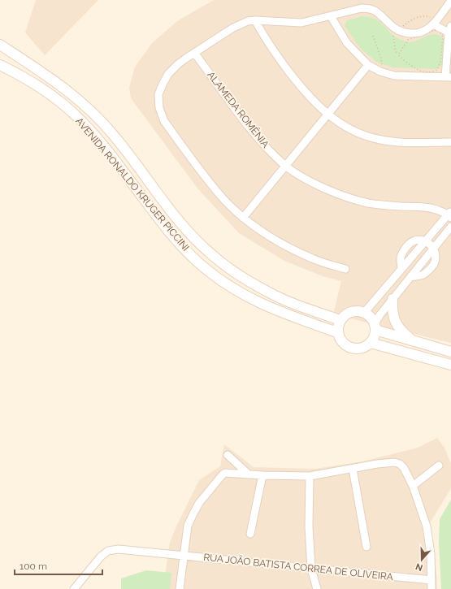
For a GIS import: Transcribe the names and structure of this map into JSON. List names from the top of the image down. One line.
{"streets":{"main road":["AVENIDA RONALDO KRUGER PICCINI"],"street":["ALAMEDA ROMÊNIA","RUA JOÃO BATISTA CORREA DE OLIVEIRA"]},"scale_bar":"100 m","north":"bottom"}
